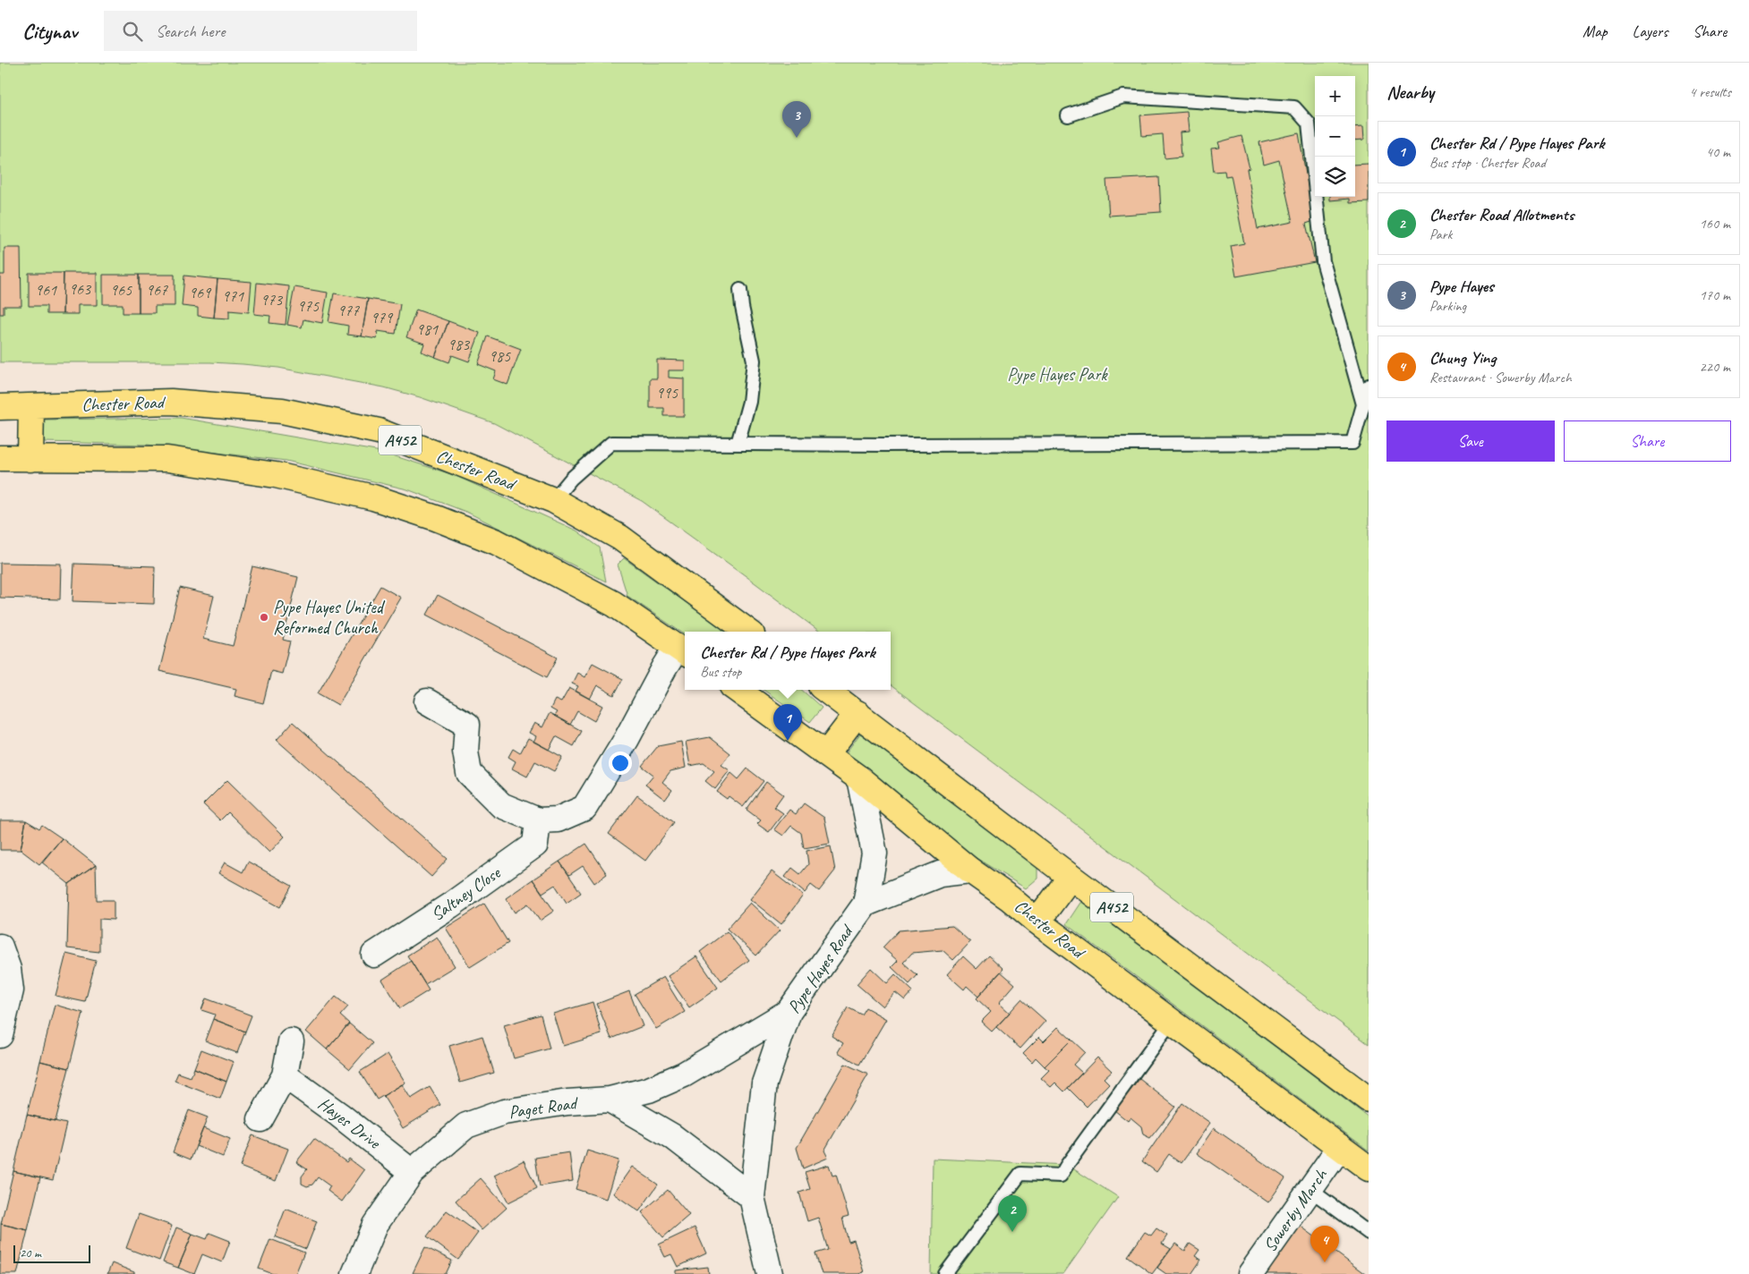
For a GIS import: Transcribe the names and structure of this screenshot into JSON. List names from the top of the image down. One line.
{"streets":{"highway":["Chester Road","A452"],"street":["Saltney Close","Pype Hayes Road","Paget Road","Hayes Drive","Sowerby March"]},"crossings":[["Chester Road","Pype Hayes Road"],["Chester Road","Sowerby March"],["Pype Hayes Road","Paget Road"],["Paget Road","Hayes Drive"]],"parks":["Pype Hayes Park"],"places":["Pype Hayes United Reformed Church"],"house_numbers":["963","961","965","967","969","971","973","975","977","979","981","983","985","995"],"scale_bar":"20 m","page":{"header":"Citynav","search":"Search here","nav":["Map","Layers","Share"],"heading":["Nearby","4 results"],"map_buttons":["+","−"],"pins":["3","1","2","4"],"list":[{"mark":"1","name":"Chester Rd / Pype Hayes Park","note":"Bus stop · Chester Road","value":"40 m"},{"mark":"2","name":"Chester Road Allotments","note":"Park","value":"160 m"},{"mark":"3","name":"Pype Hayes","note":"Parking","value":"170 m"},{"mark":"4","name":"Chung Ying","note":"Restaurant · Sowerby March","value":"220 m"}],"buttons":["Save","Share"],"popup":["Chester Rd / Pype Hayes Park","Bus stop"],"scale":"20 m"}}
